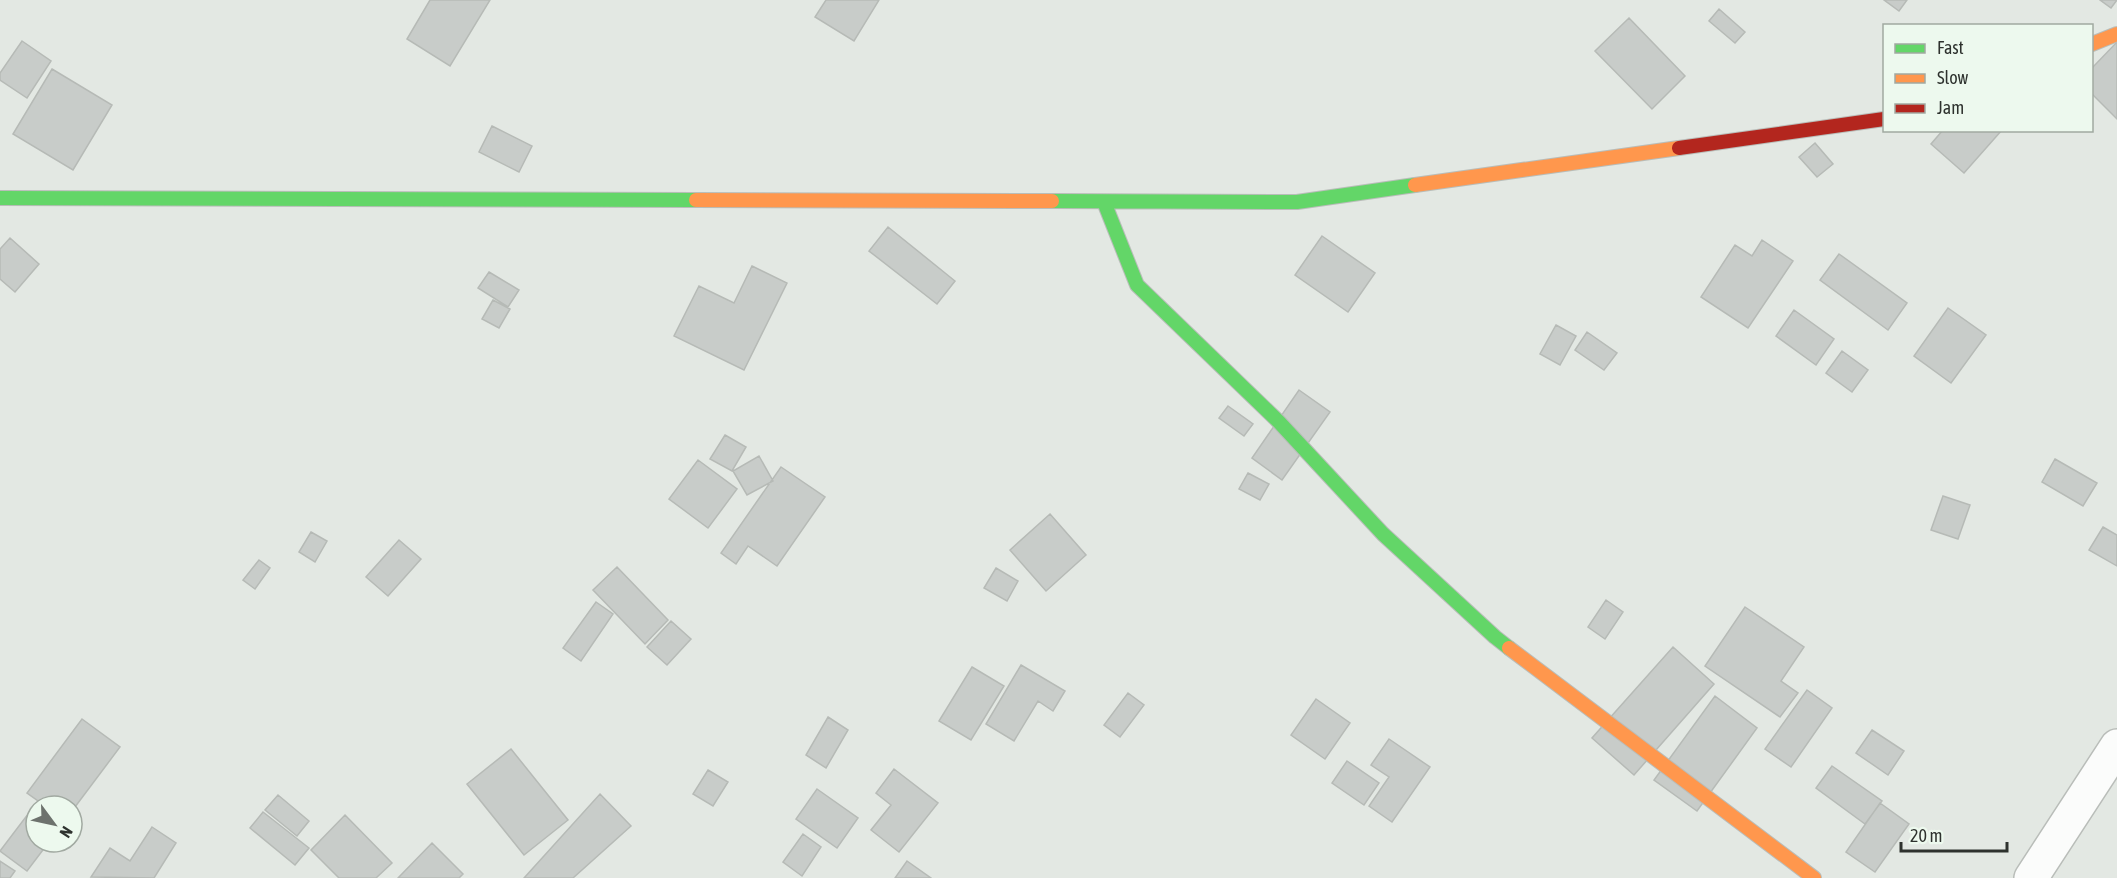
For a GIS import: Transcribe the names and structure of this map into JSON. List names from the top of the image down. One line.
{"legend":["Fast","Slow","Jam"],"scale_bar":"20 m","north":"bottom right"}
